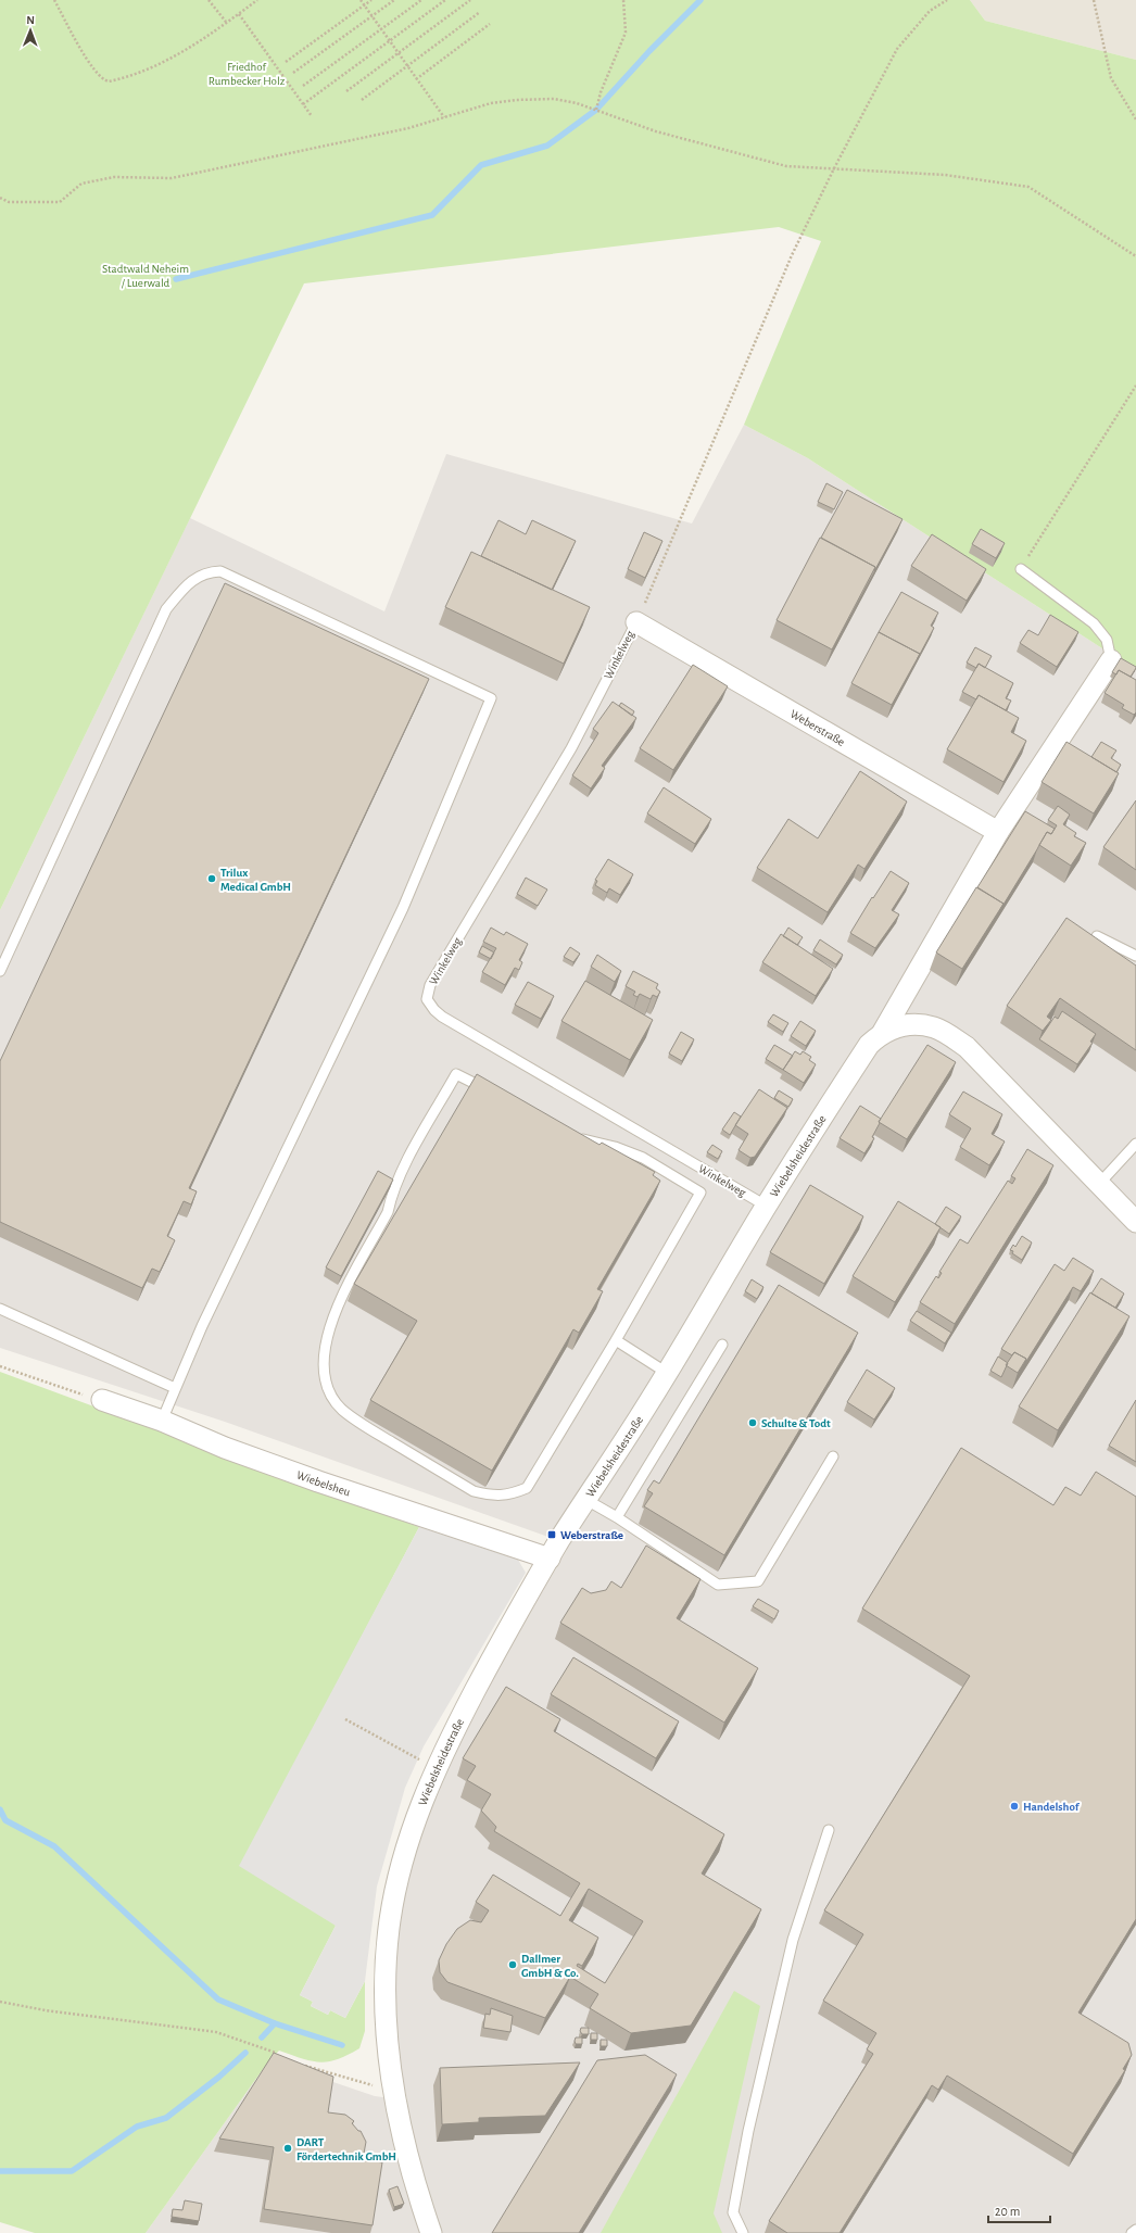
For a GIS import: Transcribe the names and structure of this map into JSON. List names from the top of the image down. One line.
{"streets":{"street":["Weberstraße","Wiebelsheidestraße","Wiebelsheu"],"lane":["Winkelweg"]},"crossings":[["Winkelweg","Weberstraße"],["Winkelweg","Wiebelsheidestraße"],["Wiebelsheidestraße","Wiebelsheu"]],"parks":["Friedhof Rumbecker Holz","Stadtwald Neheim / Luerwald"],"places":{"other":["Trilux Medical GmbH","Schulte & Todt","Handelshof","Dallmer GmbH & Co.","DART Fördertechnik GmbH"],"transit":["Weberstraße"]},"scale_bar":"20 m","north":"top"}
